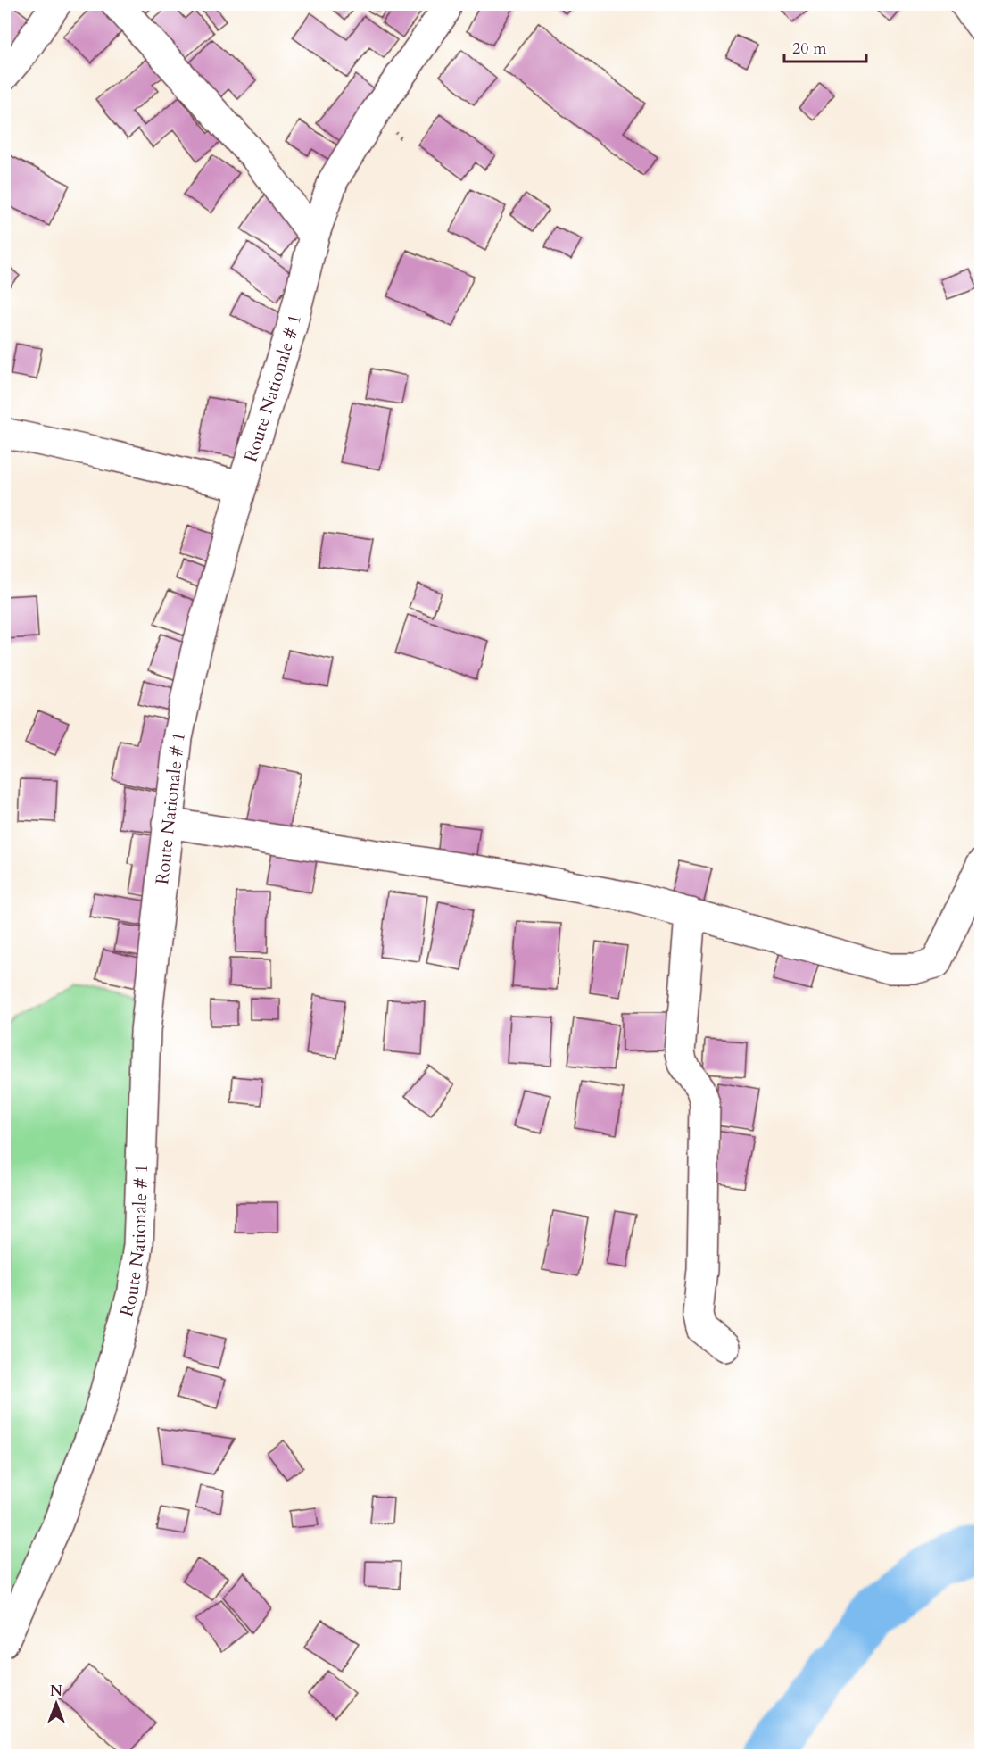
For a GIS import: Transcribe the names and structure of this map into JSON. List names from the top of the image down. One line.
{"streets":{"street":["Route Nationale # 1"]},"scale_bar":"20 m","north":"top"}
